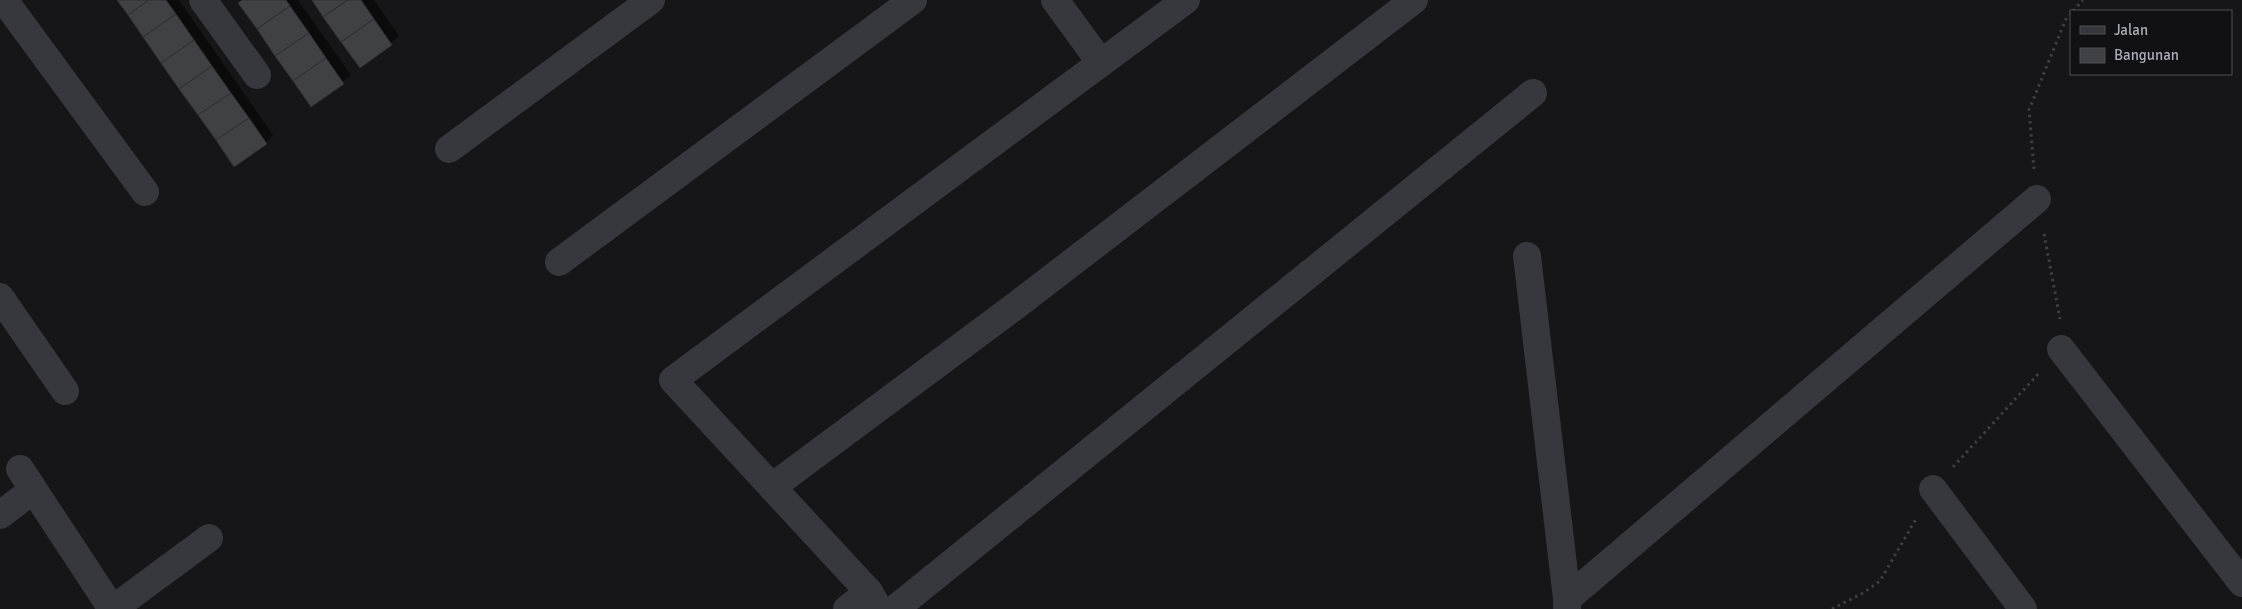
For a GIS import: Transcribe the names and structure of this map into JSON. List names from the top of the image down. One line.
{"legend":["Jalan","Bangunan"]}
